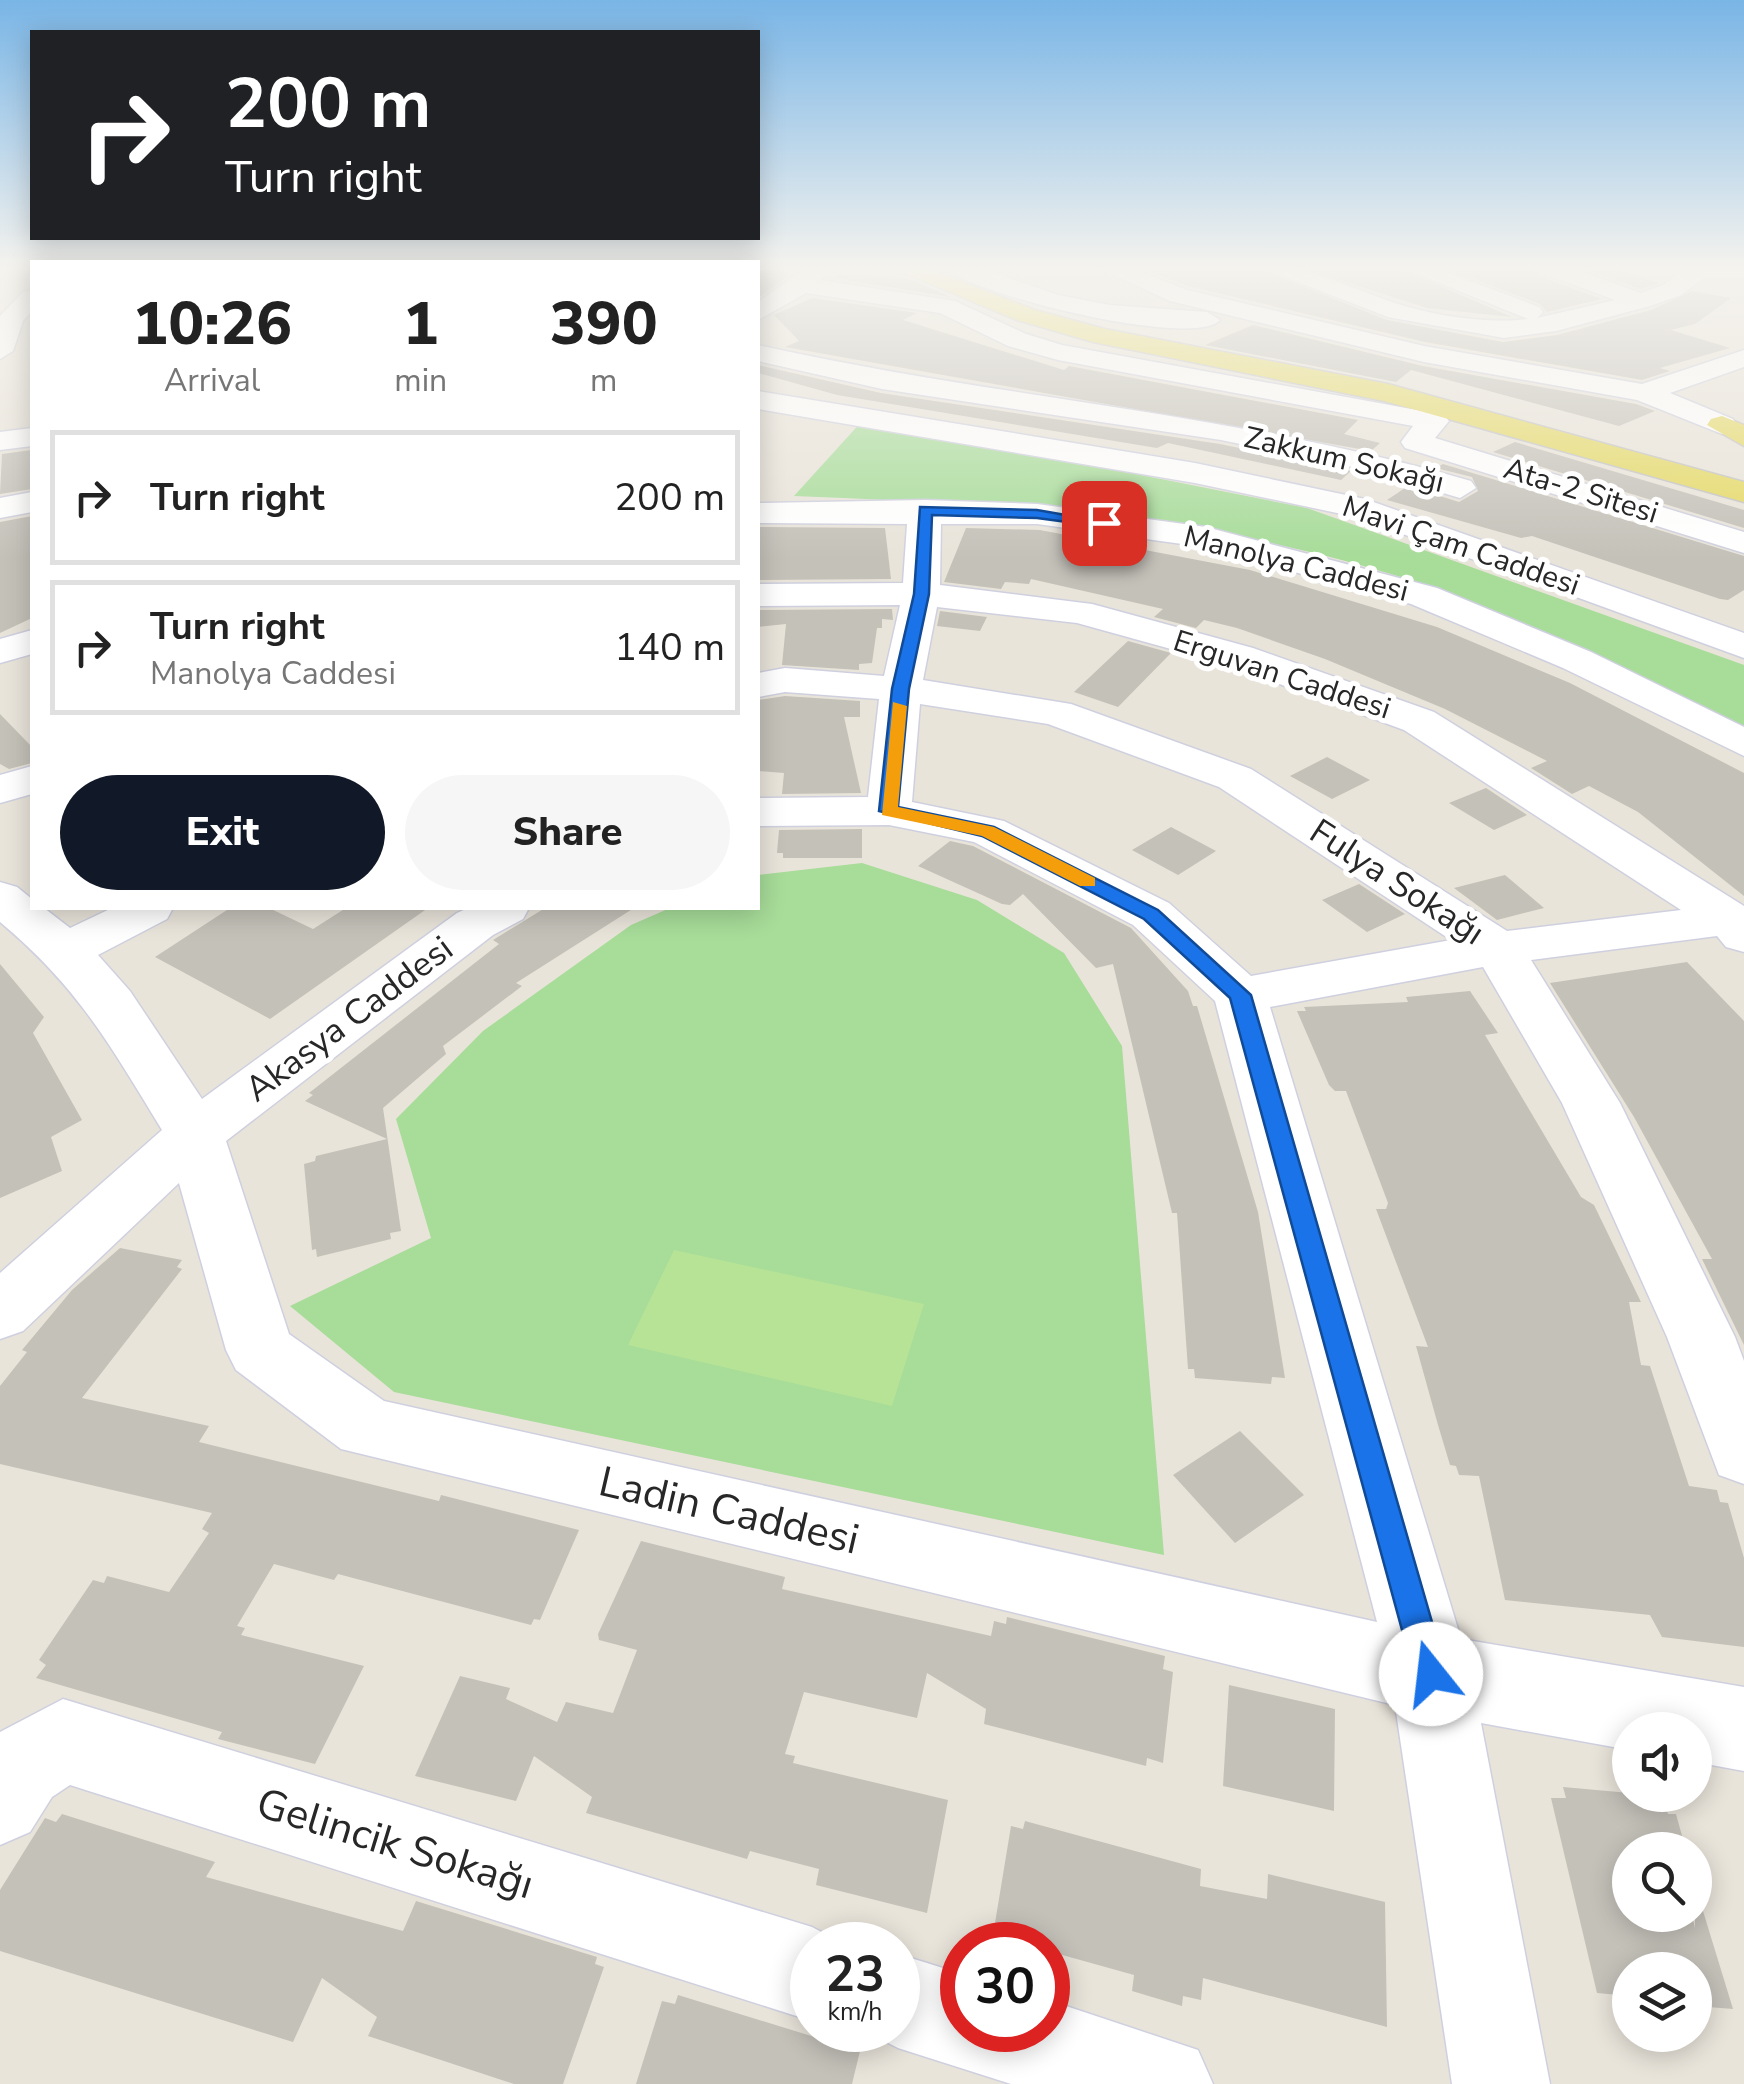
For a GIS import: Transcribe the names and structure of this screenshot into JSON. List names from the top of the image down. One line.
{"streets":{"street":["Zakkum Sokağı","Ata-2 Sitesi","Mavi Çam Caddesi","Manolya Caddesi","Erguvan Caddesi","Fulya Sokağı","Akasya Caddesi","Ladin Caddesi","Gelincik Sokağı"]},"crossings":[["Akasya Caddesi","Ladin Caddesi"]],"page":{"turn":["200 m","Turn right"],"eta":["10:26","Arrival","1","min","390","m"],"list":[{"name":"Turn right","value":"200 m"},{"name":"Turn right","note":"Manolya Caddesi","value":"140 m"}],"buttons":["Exit","Share"],"speed":"23 km/h","limit":"30"}}
